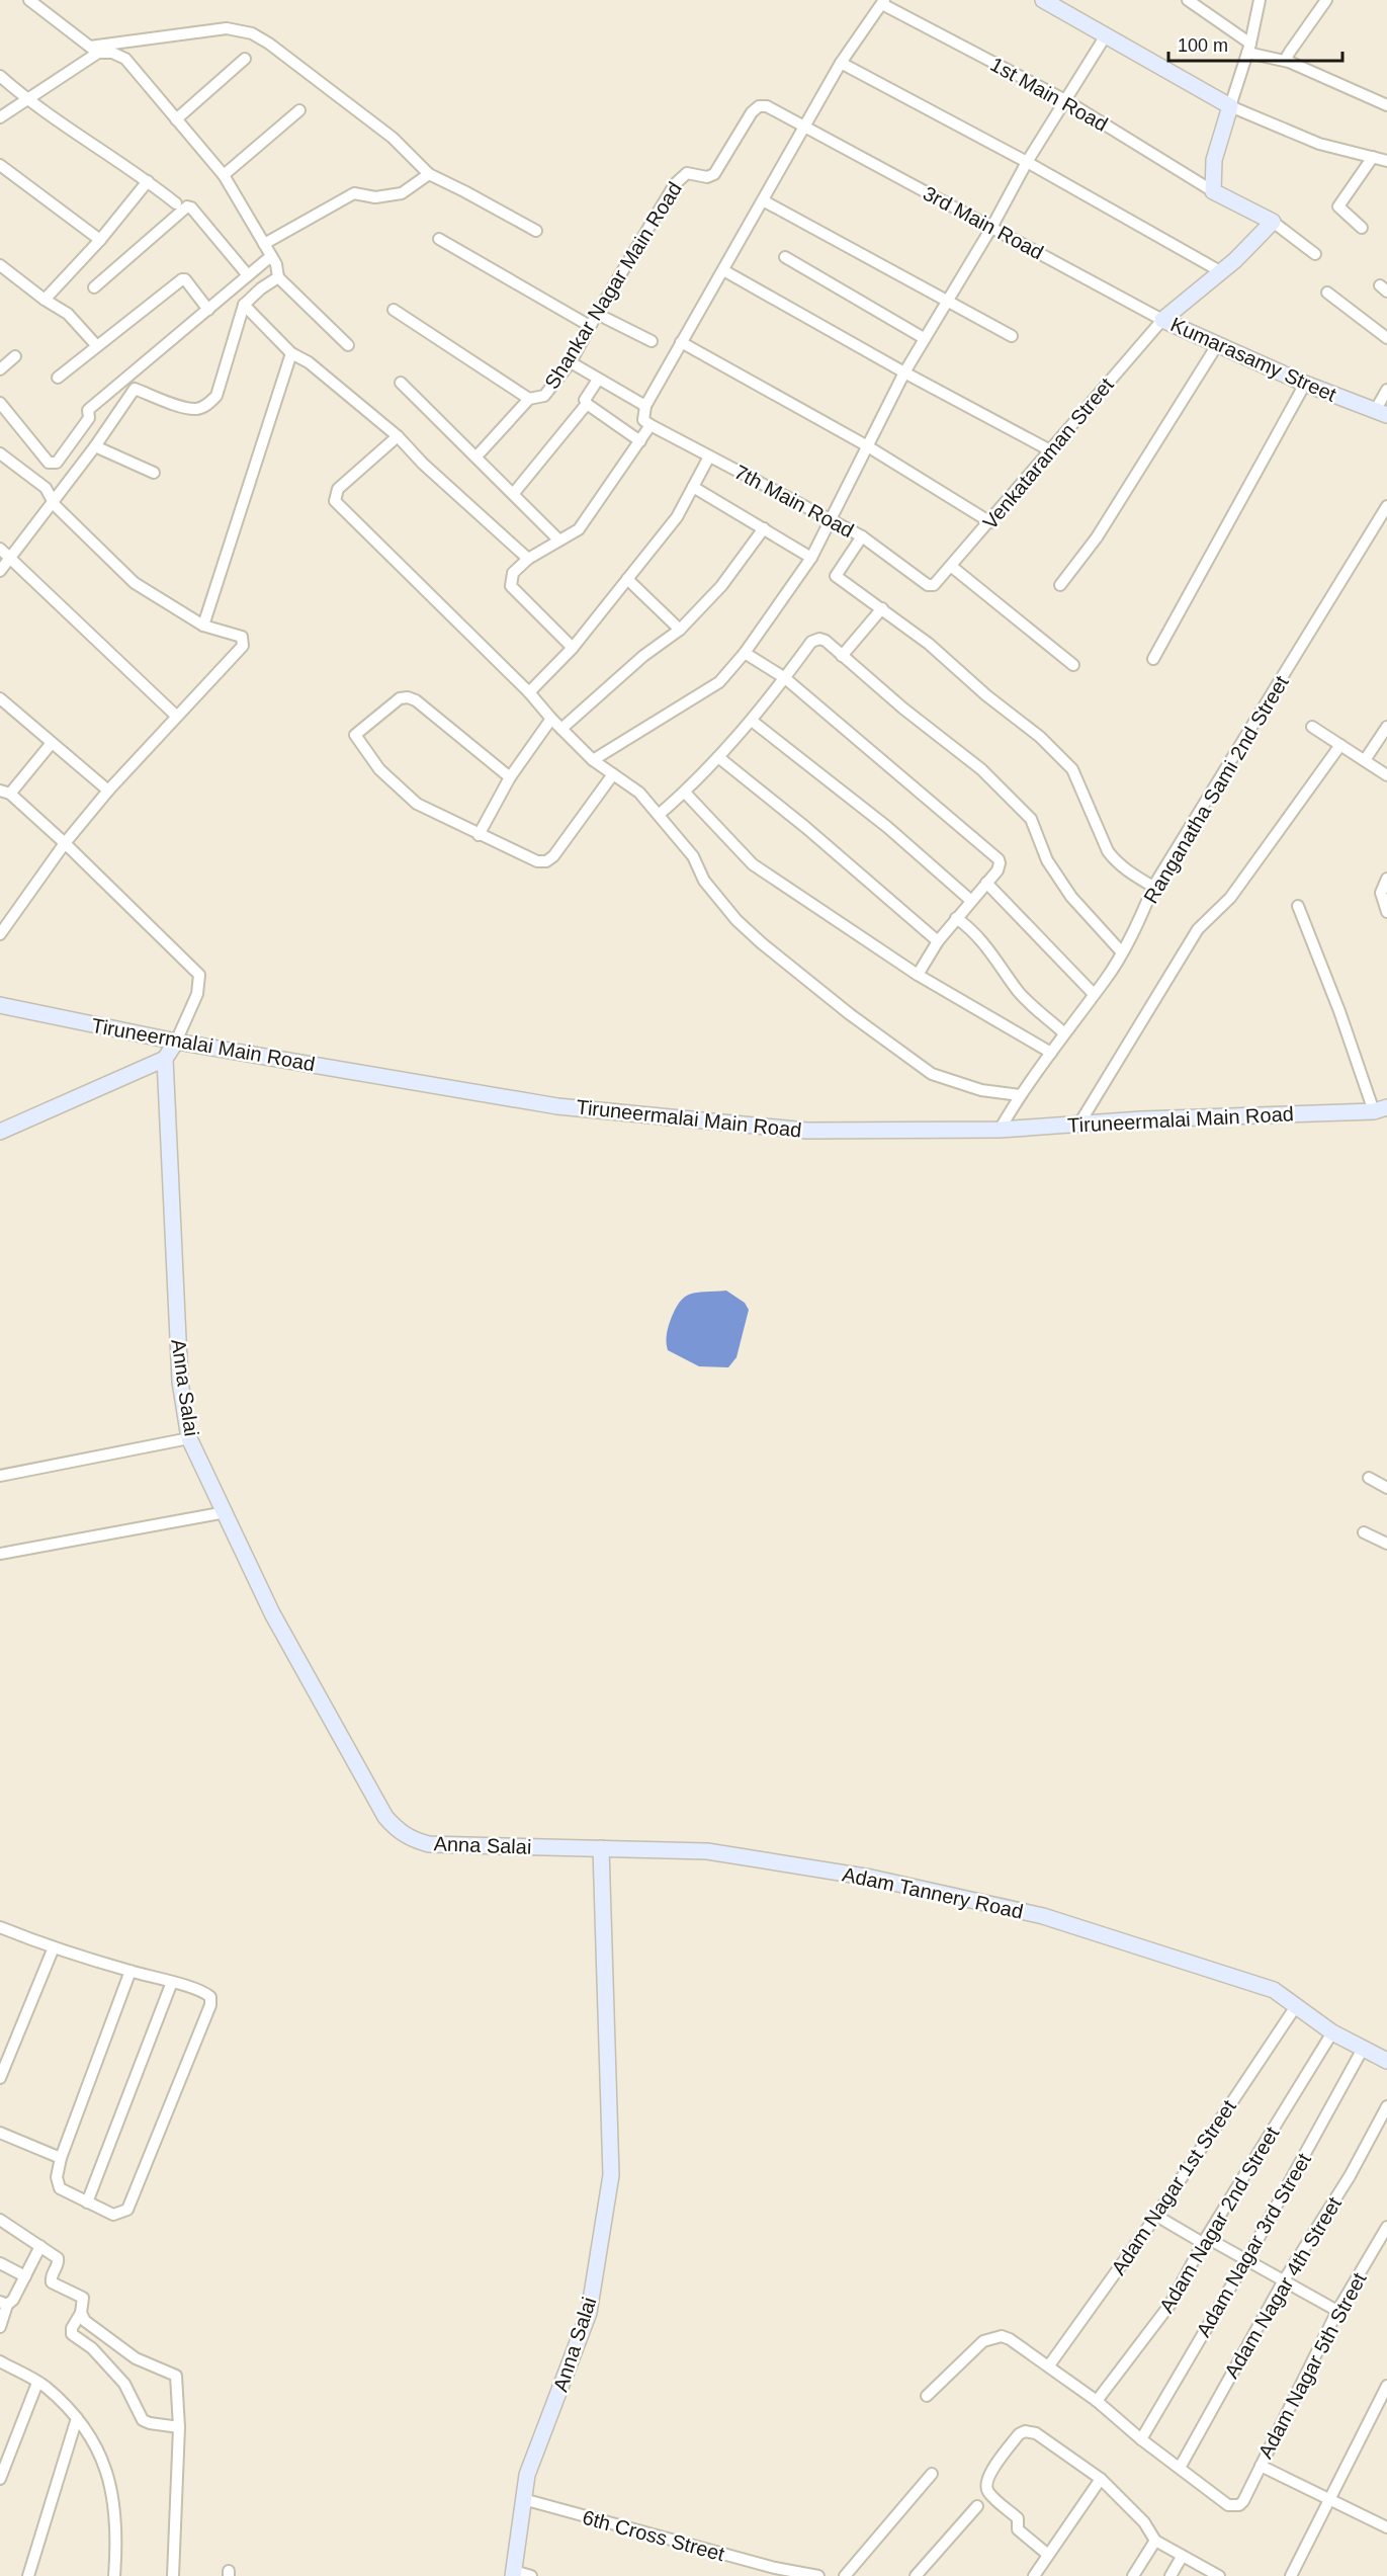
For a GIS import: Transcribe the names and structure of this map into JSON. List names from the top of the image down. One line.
{"streets":{"street":["1st Main Road","3rd Main Road","Shankar Nagar Main Road","Kumarasamy Street","Venkataraman Street","7th Main Road","Ranganatha Sami 2nd Street","Tiruneermalai Main Road","Anna Salai","Adam Tannery Road","Adam Nagar 1st Street","Adam Nagar 2nd Street","Adam Nagar 3rd Street","Adam Nagar 4th Street","Adam Nagar 5th Street","6th Cross Street"]},"crossings":[["3rd Main Road","Shankar Nagar Main Road"],["3rd Main Road","Kumarasamy Street"],["3rd Main Road","Venkataraman Street"],["Kumarasamy Street","Venkataraman Street"],["Venkataraman Street","7th Main Road"],["Ranganatha Sami 2nd Street","Tiruneermalai Main Road"],["Anna Salai","Adam Tannery Road"],["Anna Salai","6th Cross Street"],["Adam Tannery Road","Adam Nagar 1st Street"],["Adam Tannery Road","Adam Nagar 2nd Street"],["Adam Tannery Road","Adam Nagar 3rd Street"],["Adam Nagar 4th Street","Adam Nagar 5th Street"]],"scale_bar":"100 m"}
